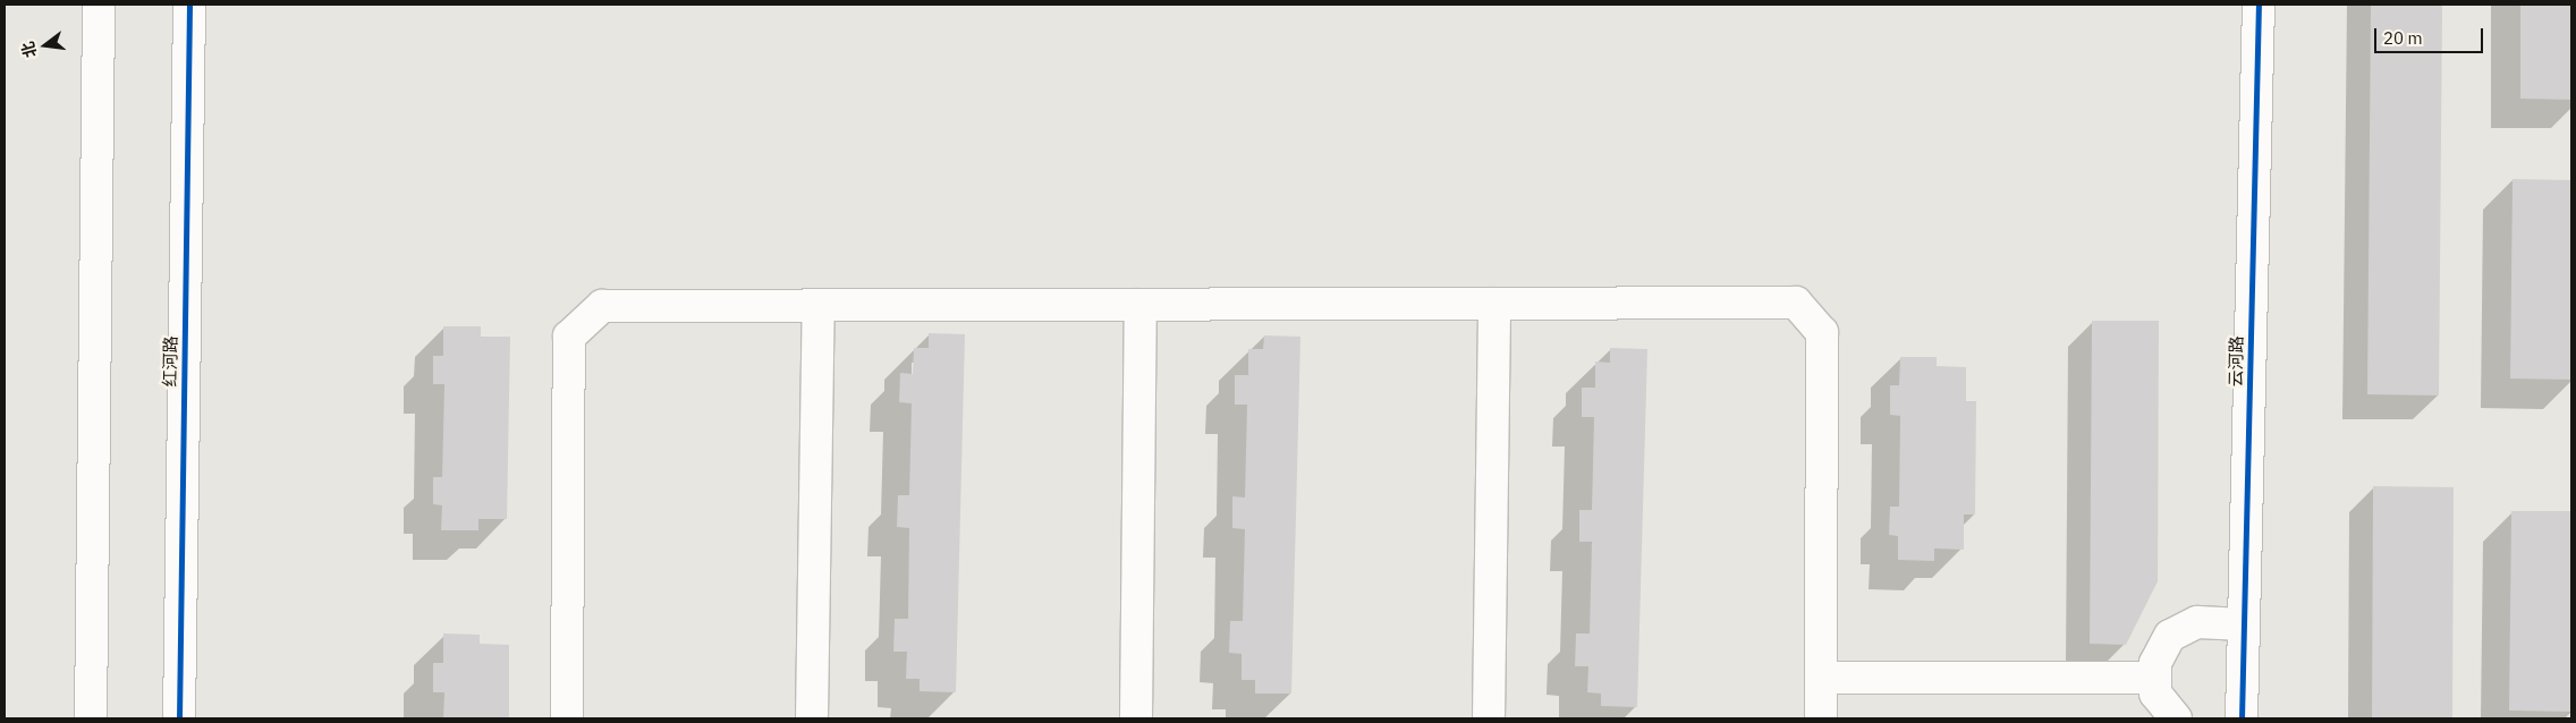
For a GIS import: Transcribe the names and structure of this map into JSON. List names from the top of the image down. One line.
{"streets":{"street":["红河路","云河路"]},"scale_bar":"20 m","north":"left"}
